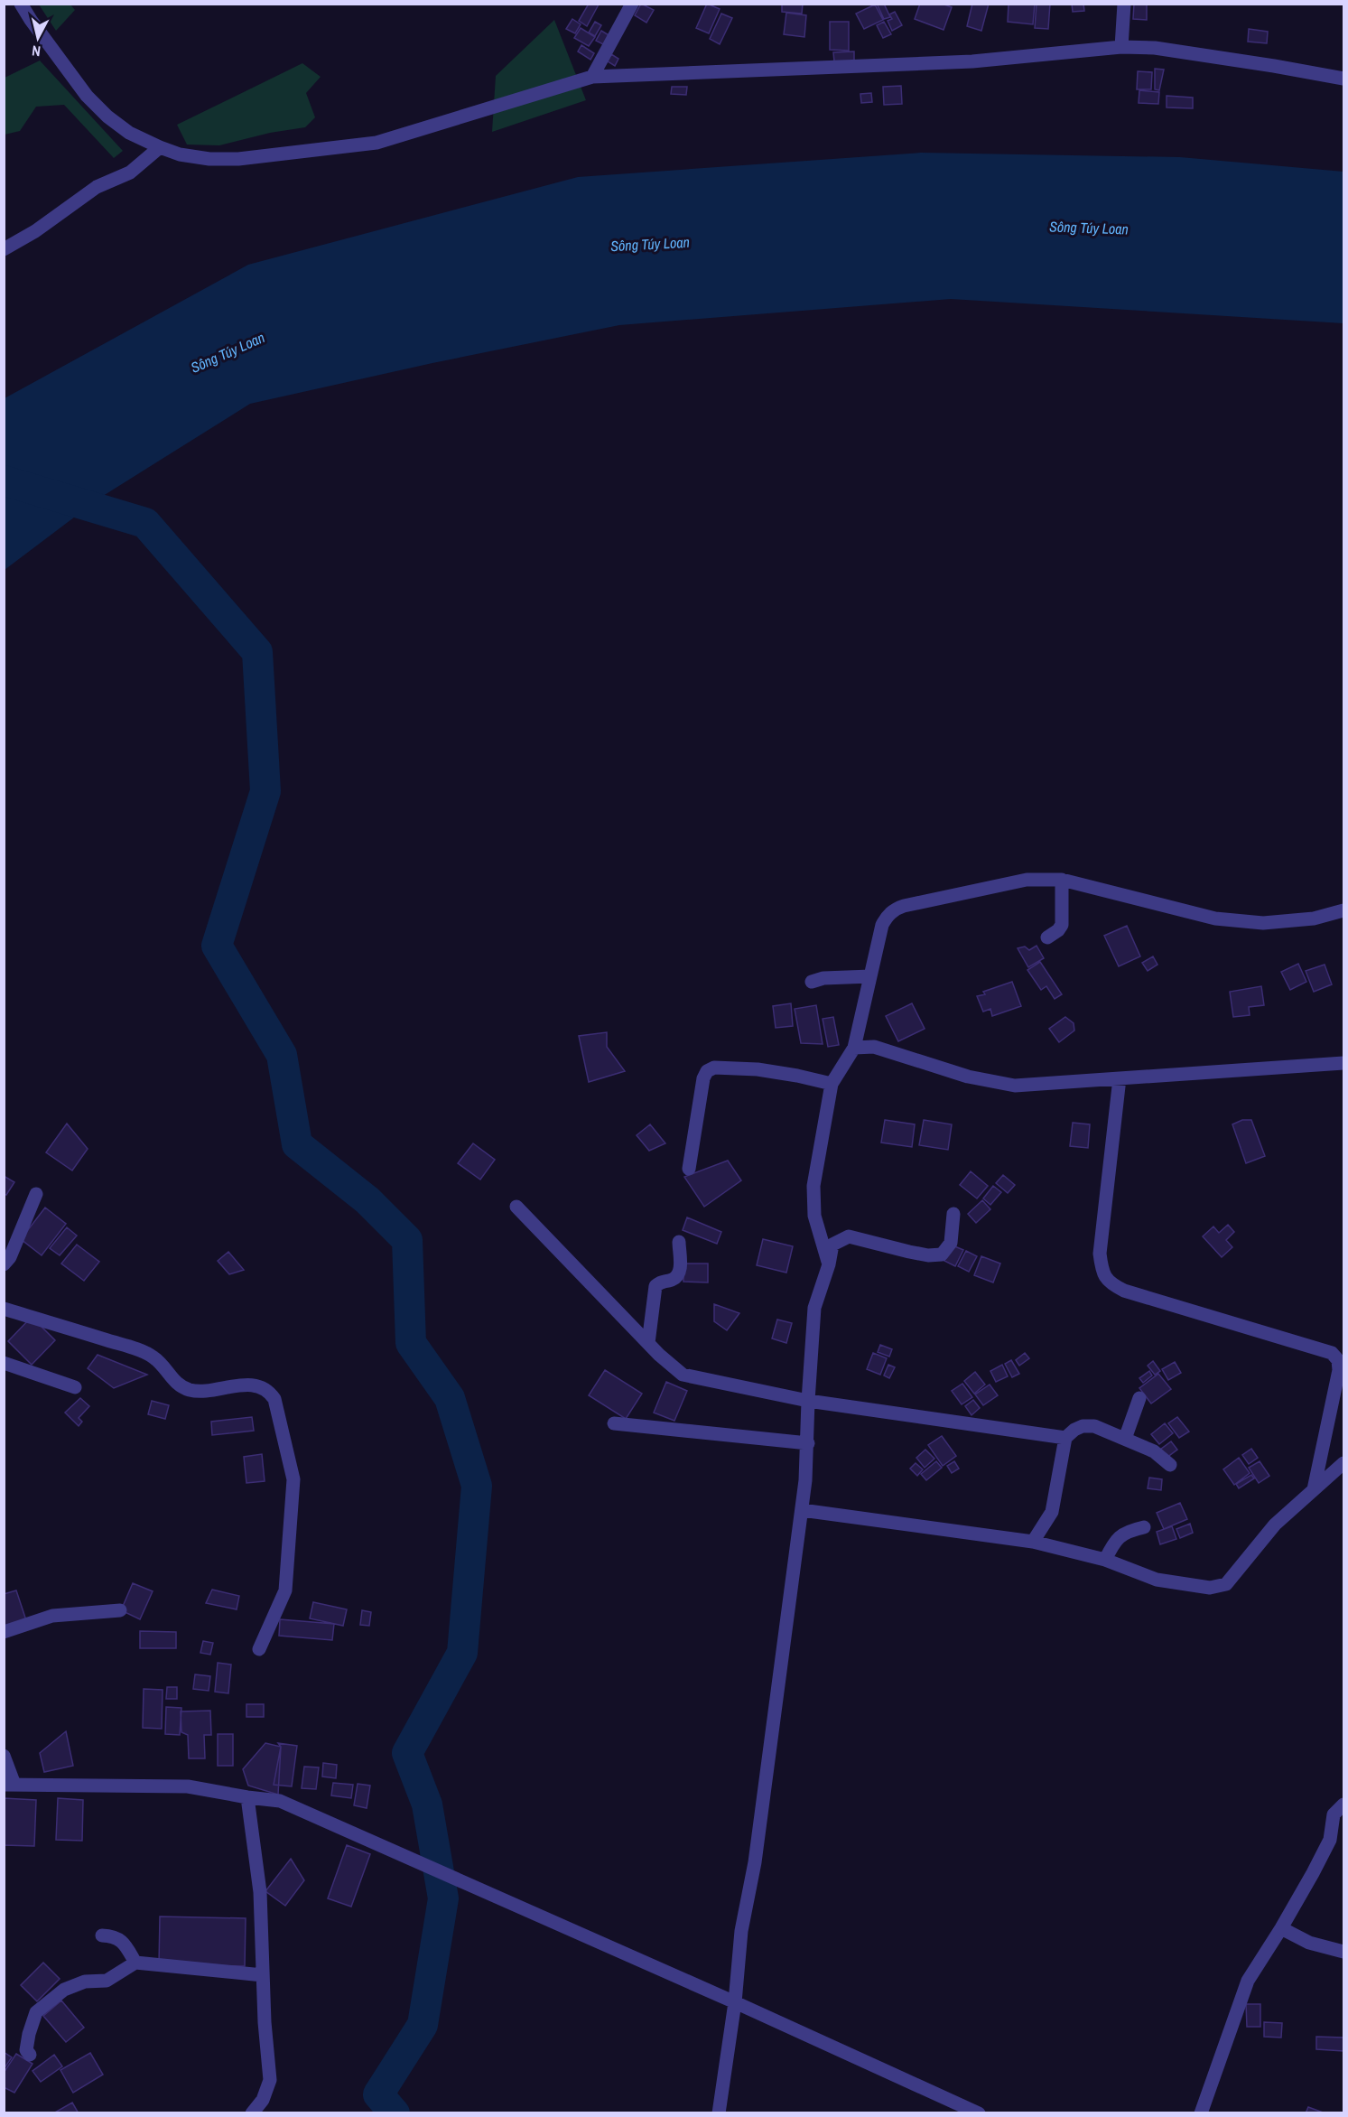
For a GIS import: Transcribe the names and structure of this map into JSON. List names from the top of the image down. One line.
{"water":["Sông Túy Loan"],"north":"bottom"}
